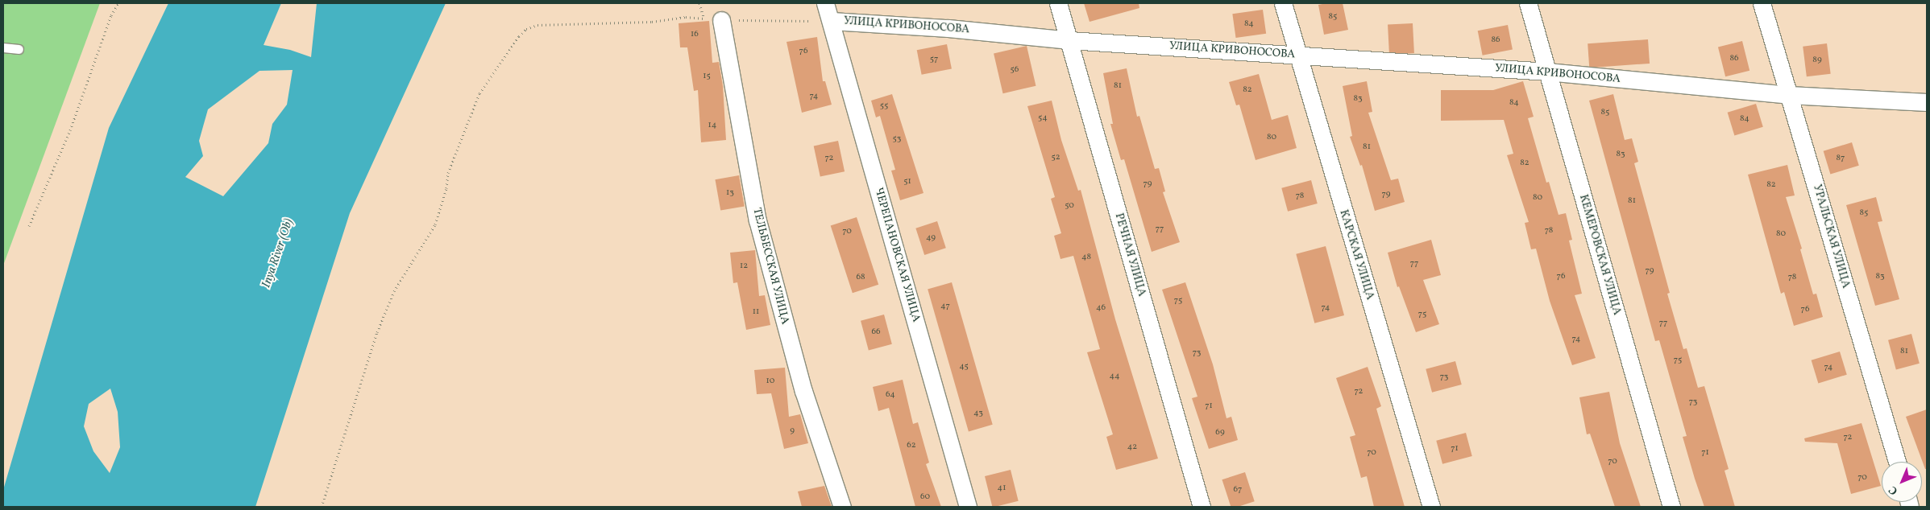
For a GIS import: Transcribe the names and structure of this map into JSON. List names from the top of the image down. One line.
{"streets":{"street":["УЛИЦА КРИВОНОСОВА","УРАЛЬСКАЯ УЛИЦА","ЧЕРЕПАНОВСКАЯ УЛИЦА","РЕЧНАЯ УЛИЦА","КАРСКАЯ УЛИЦА","КЕМЕРОВСКАЯ УЛИЦА","ТЕЛЬБЕССКАЯ УЛИЦА"]},"crossings":[["УЛИЦА КРИВОНОСОВА","УРАЛЬСКАЯ УЛИЦА"],["УЛИЦА КРИВОНОСОВА","ЧЕРЕПАНОВСКАЯ УЛИЦА"],["УЛИЦА КРИВОНОСОВА","РЕЧНАЯ УЛИЦА"],["УЛИЦА КРИВОНОСОВА","КАРСКАЯ УЛИЦА"],["УЛИЦА КРИВОНОСОВА","КЕМЕРОВСКАЯ УЛИЦА"],["УЛИЦА КРИВОНОСОВА","ТЕЛЬБЕССКАЯ УЛИЦА"]],"water":["Inya River (Ob)"],"house_numbers":["85","84","16","86","76","86","57","89","56","15","81","82","74","83","84","55","85","54","84","14","80","53","81","83","52","72","87","82","51","79","82","13","79","78","80","81","50","85","77","78","70","80","49","48","77","12","79","76","83","68","78","75","47","46","74","76","11","75","77","66","74","81","73","75","45","74","44","73","10","72","64","73","71","43","9","69","72","62","42","71","70","71","70","70","41","67","60"],"north":"bottom left"}
